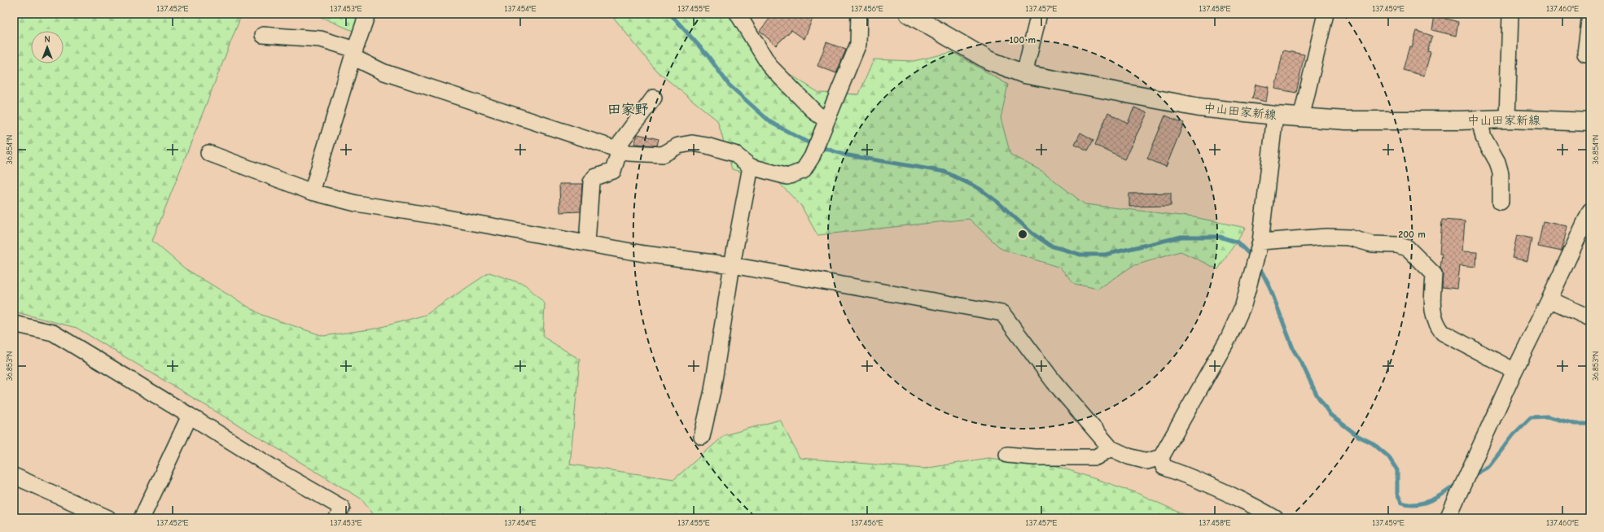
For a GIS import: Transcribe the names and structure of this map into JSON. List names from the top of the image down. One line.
{"streets":{"main road":["中山田家新線"]},"districts":["田家野"],"north":"top","coordinates":["137.452°E","137.453°E","137.454°E","137.455°E","137.456°E","137.457°E","137.458°E","137.459°E","137.460°E","36.854°N","36.853°N"],"rings":["100 m","200 m"]}
